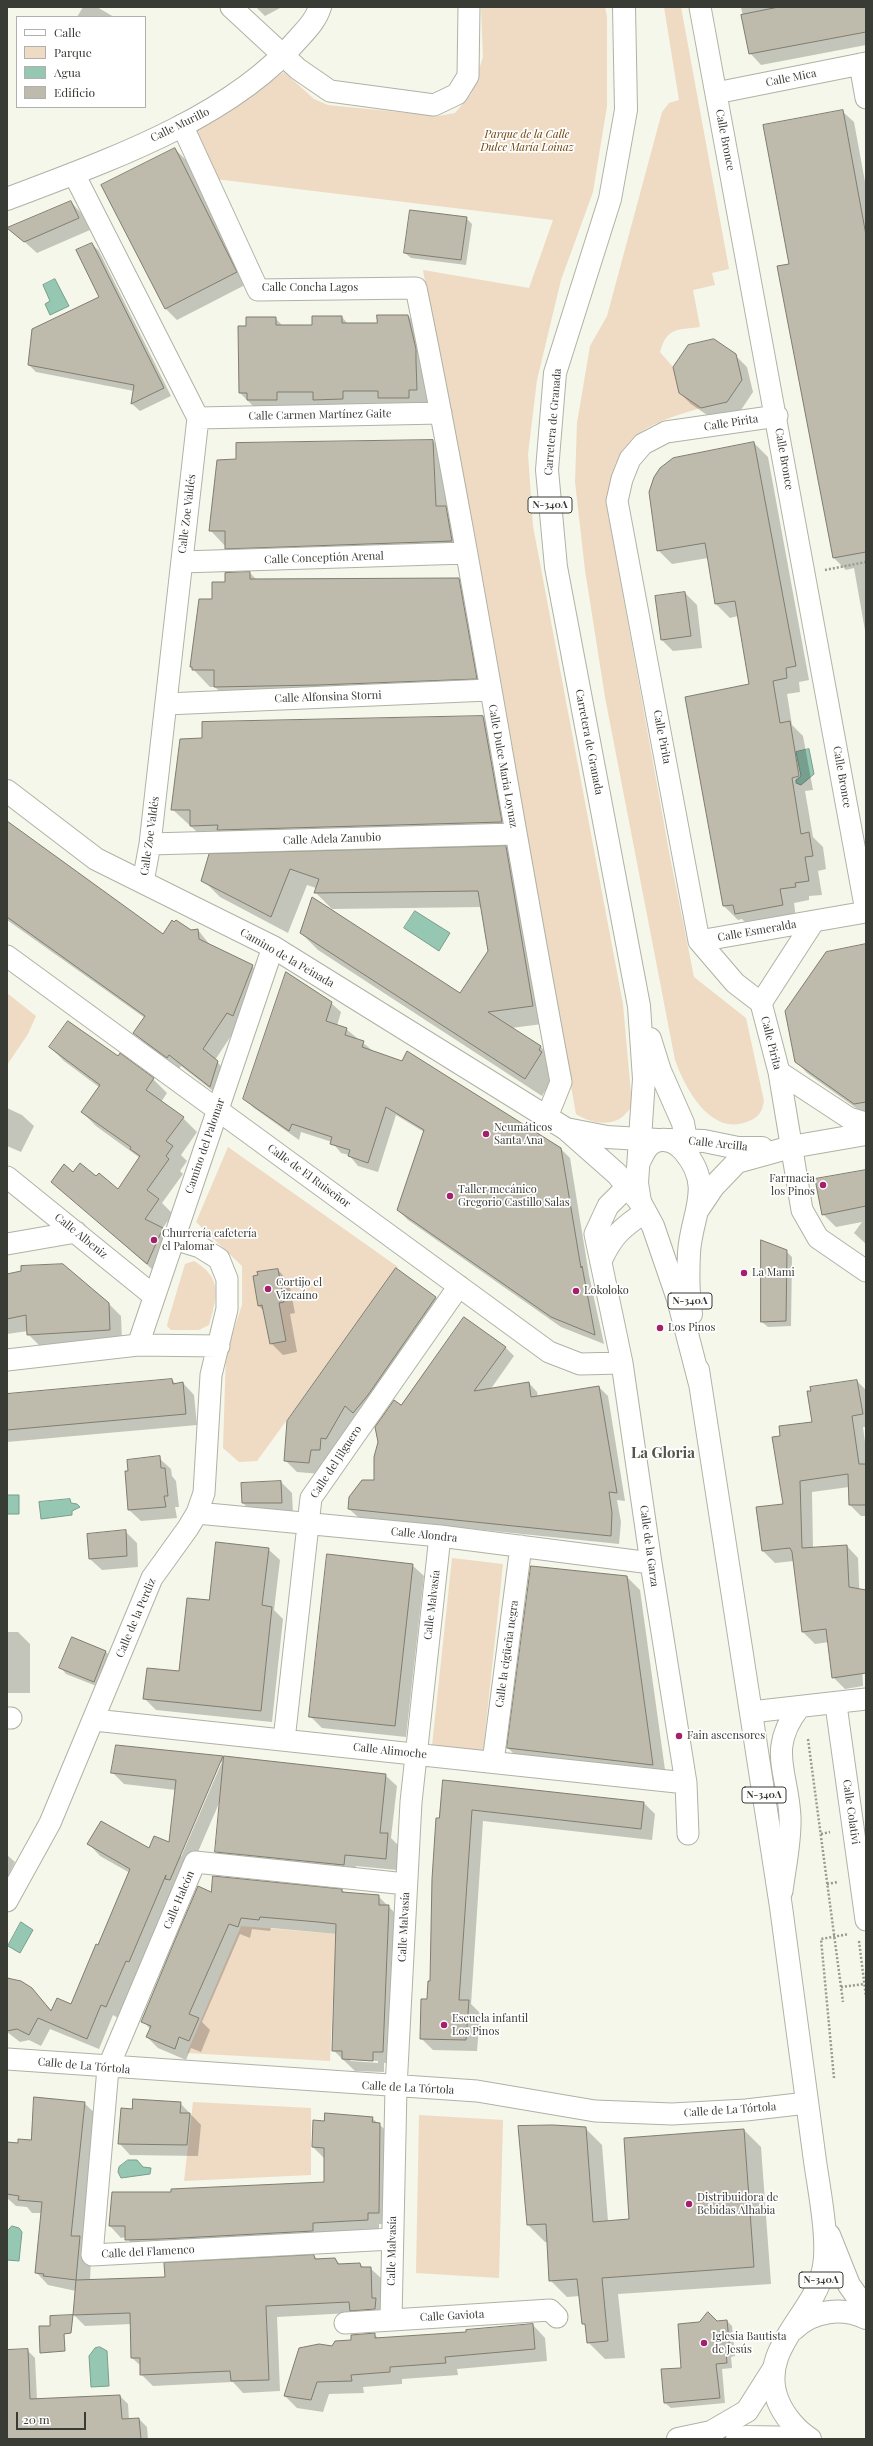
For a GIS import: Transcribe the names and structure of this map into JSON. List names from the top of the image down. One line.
{"streets":{"main road":["Calle Murillo","Carretera de Granada","N-340A","Camino de la Peinada","Calle Arcilla"],"street":["Calle Mica","Calle Bronce","Calle Concha Lagos","Calle Carmen Martínez Gaite","Calle Pirita","Calle Zoe Valdés","Calle Conceptión Arenal","Calle Alfonsina Storni","Calle Dulce Maria Loynaz","Calle Adela Zanubio","Calle Esmeralda","Camino del Palomar","Calle de El Ruiseñor","Calle Albeniz","Calle del Jilguero","Calle Alondra","Calle de la Garza","Calle Malvasía","Calle de la Perdiz","Calle la cigüeña negra","Calle Alimoche","Calle Colativi","Calle Halcón","Calle de La Tórtola","Calle del Flamenco","Calle Gaviota"]},"crossings":[["Calle Mica","Calle Bronce"],["Calle Murillo","Calle Concha Lagos"],["Calle Bronce","Calle Pirita"],["Calle Bronce","Calle Esmeralda"],["Calle Concha Lagos","Calle Carmen Martínez Gaite"],["Calle Concha Lagos","Calle Dulce Maria Loynaz"],["Calle Carmen Martínez Gaite","Calle Zoe Valdés"],["Calle Carmen Martínez Gaite","Calle Dulce Maria Loynaz"],["Carretera de Granada","N-340A"],["Calle Pirita","Calle Esmeralda"],["Calle Pirita","Calle Arcilla"],["N-340A","Camino de la Peinada"],["N-340A","Calle Arcilla"],["N-340A","Calle de la Garza"],["N-340A","Calle de La Tórtola"],["Calle Zoe Valdés","Calle Conceptión Arenal"],["Calle Zoe Valdés","Calle Alfonsina Storni"],["Calle Zoe Valdés","Calle Adela Zanubio"],["Calle Zoe Valdés","Camino de la Peinada"],["Calle Conceptión Arenal","Calle Dulce Maria Loynaz"],["Calle Alfonsina Storni","Calle Dulce Maria Loynaz"],["Calle Dulce Maria Loynaz","Calle Adela Zanubio"],["Calle Dulce Maria Loynaz","Camino de la Peinada"],["Camino de la Peinada","Calle Arcilla"],["Camino de la Peinada","Camino del Palomar"],["Camino de la Peinada","Calle de la Garza"],["Camino del Palomar","Calle de El Ruiseñor"],["Camino del Palomar","Calle Albeniz"],["Camino del Palomar","Calle de la Perdiz"],["Calle de El Ruiseñor","Calle del Jilguero"],["Calle de El Ruiseñor","Calle de la Garza"],["Calle del Jilguero","Calle Alondra"],["Calle del Jilguero","Calle Alimoche"],["Calle Alondra","Calle de la Garza"],["Calle Alondra","Calle Malvasía"],["Calle Alondra","Calle de la Perdiz"],["Calle Alondra","Calle la cigüeña negra"],["Calle de la Garza","Calle Alimoche"],["Calle Malvasía","Calle Alimoche"],["Calle Malvasía","Calle Halcón"],["Calle Malvasía","Calle de La Tórtola"],["Calle Malvasía","Calle del Flamenco"],["Calle Malvasía","Calle Gaviota"],["Calle de la Perdiz","Calle Alimoche"],["Calle la cigüeña negra","Calle Alimoche"],["Calle Halcón","Calle de La Tórtola"],["Calle Halcón","Calle del Flamenco"],["Calle de La Tórtola","Calle del Flamenco"]],"districts":["La Gloria"],"parks":["Parque de la Calle Dulce María Loinaz"],"places":["Neumáticos Santa Ana","Farmacia los Pinos","Taller mecánico Gregorio Castillo Salas","Churrería cafetería el Palomar","La Mami","Cortijo el Vizcaíno","Lokoloko","Los Pinos","Fain ascensores","Escuela infantil Los Pinos","Distribuidora de Bebidas Alhabia","Iglesia Bautista de Jesús"],"legend":["Calle","Parque","Agua","Edificio"],"scale_bar":"20 m"}
